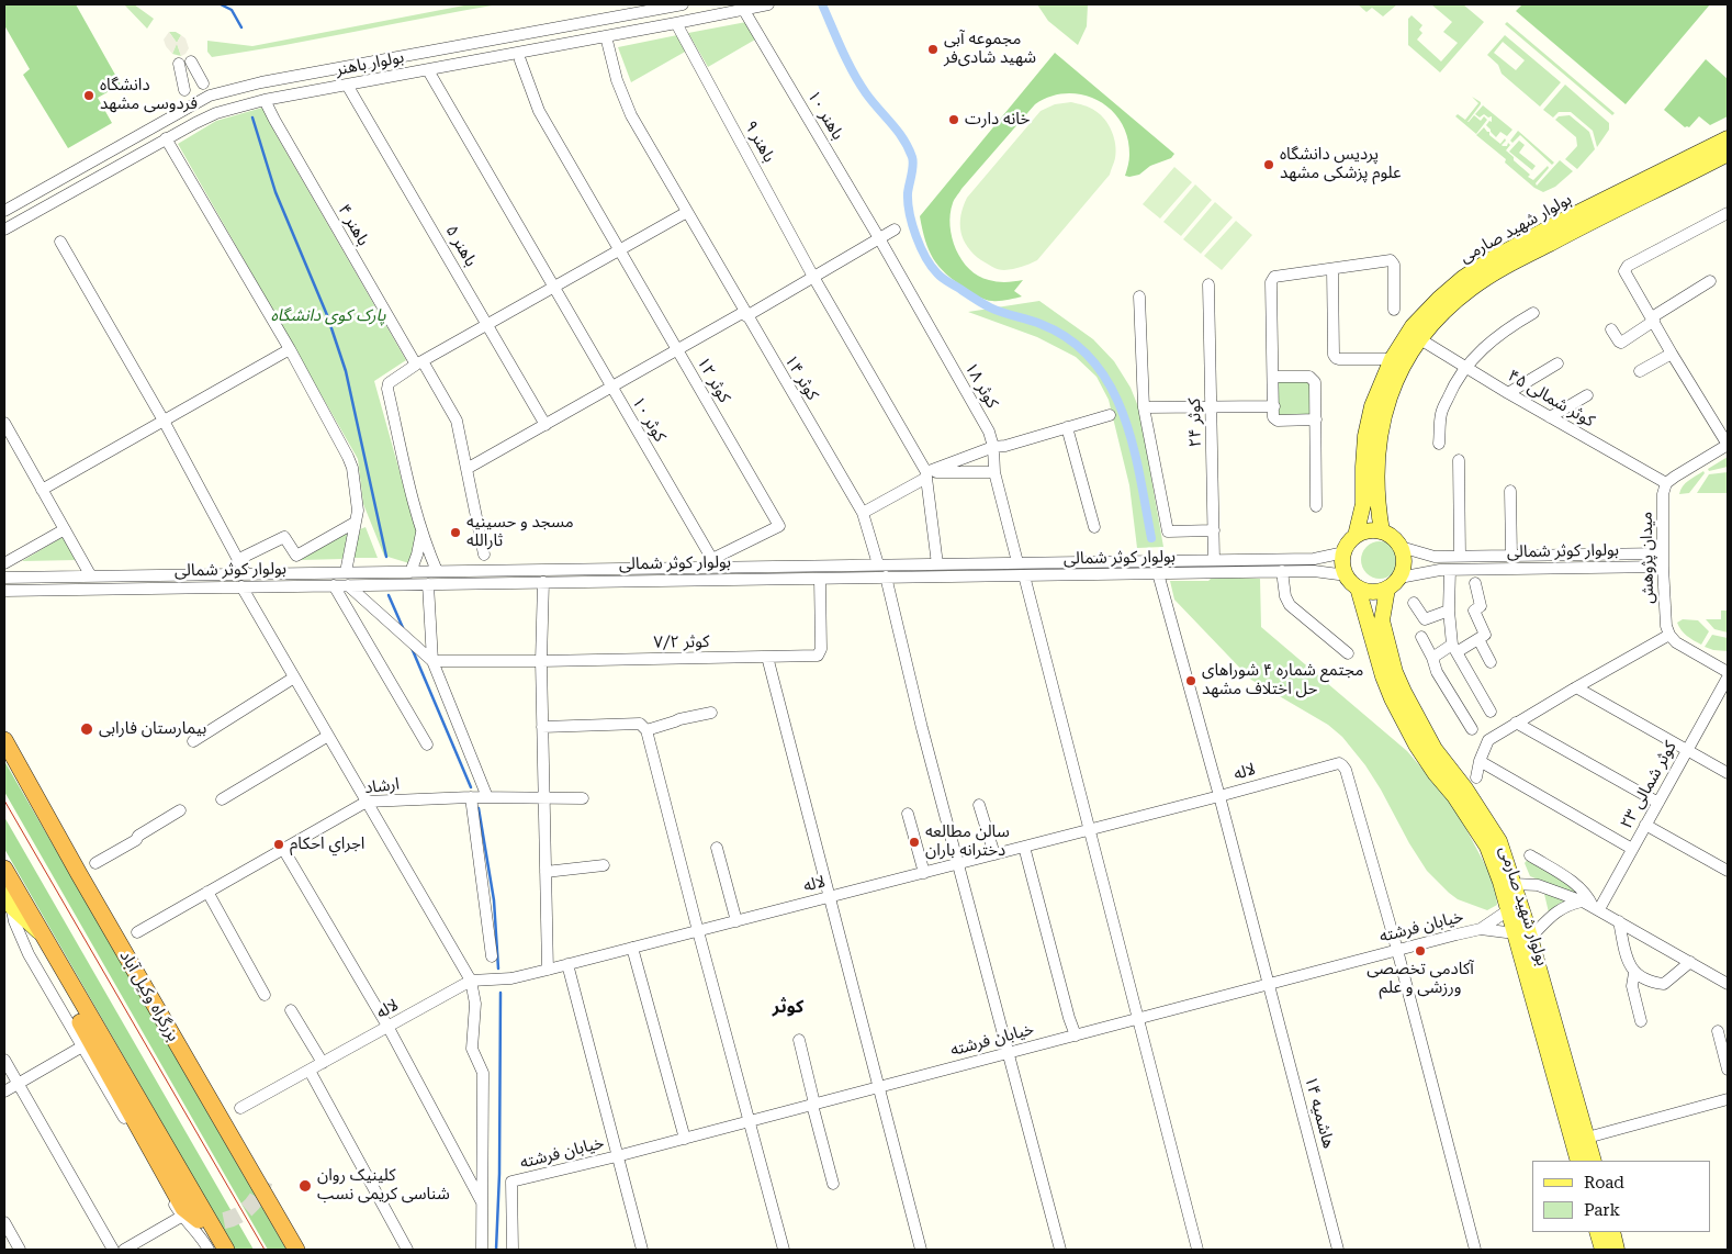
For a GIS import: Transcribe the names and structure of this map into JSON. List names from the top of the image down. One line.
{"streets":{"highway":["بزرگراه وکیل آباد"],"main road":["بولوار شهید صارمی"],"street":["بولوار باهنر","باهنر ۱۰","باهنر ۹","باهنر ۴","باهنر ۵","کوثر ۱۴","کوثر ۱۲","کوثر ۱۸","کوثر شمالی ۴۵","کوثر ۱۰","کوثر ۲۴","بولوار کوثر شمالی","میدان پژوهش","کوثر ۷/۲","لاله","کوثر شمالی ۲۳","ارشاد","خیابان فرشته","هاشمیه ۱۴"]},"crossings":[["بولوار باهنر","باهنر ۱۰"],["بولوار باهنر","باهنر ۹"],["بولوار باهنر","باهنر ۴"],["بولوار باهنر","باهنر ۵"],["بولوار باهنر","کوثر ۱۴"],["بولوار باهنر","کوثر ۱۰"],["باهنر ۱۰","کوثر ۱۸"],["بولوار شهید صارمی","کوثر شمالی ۴۵"],["بولوار شهید صارمی","بولوار کوثر شمالی"],["بولوار شهید صارمی","خیابان فرشته"],["کوثر ۱۴","بولوار کوثر شمالی"],["کوثر ۱۲","کوثر ۱۰"],["کوثر ۱۲","بولوار کوثر شمالی"],["کوثر ۱۸","بولوار کوثر شمالی"],["کوثر شمالی ۴۵","میدان پژوهش"],["کوثر ۱۰","بولوار کوثر شمالی"],["کوثر ۲۴","بولوار کوثر شمالی"],["بولوار کوثر شمالی","میدان پژوهش"],["بولوار کوثر شمالی","کوثر ۷/۲"],["بولوار کوثر شمالی","هاشمیه ۱۴"],["لاله","خیابان فرشته"],["لاله","هاشمیه ۱۴"],["خیابان فرشته","هاشمیه ۱۴"]],"districts":["کوثر"],"parks":["پارک کوی دانشگاه"],"places":["مجموعه آبی شهید شادی‌فر","دانشگاه فردوسی مشهد","خانه دارت","پردیس دانشگاه علوم پزشکی مشهد","مسجد و حسینیه ثارالله","مجتمع شماره ۴ شوراهای حل اختلاف مشهد","بیمارستان فارابی","سالن مطالعه دخترانه باران","اجراي احكام","آکادمی تخصصی ورزشی و علم","کلینیک روان شناسی کریمی نسب"],"legend":["Road","Park"]}
